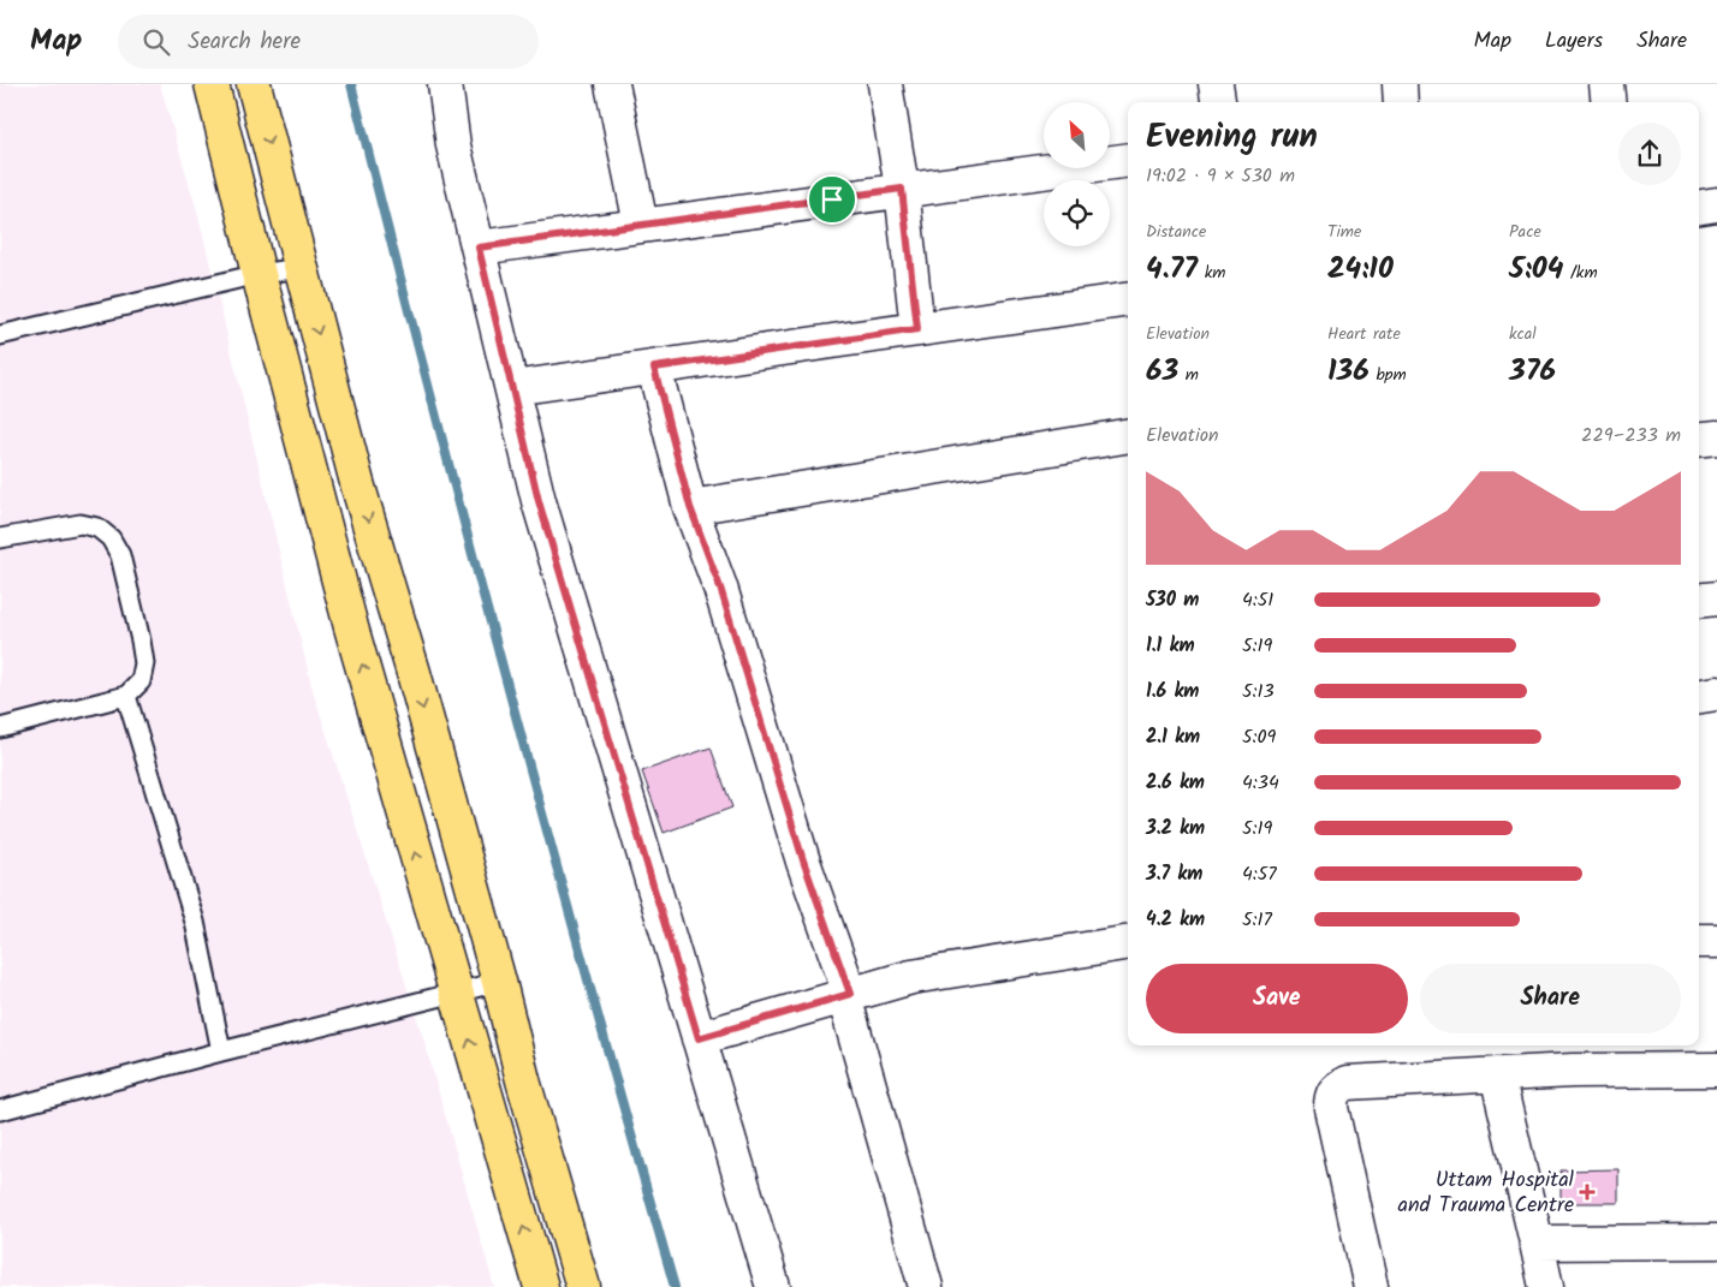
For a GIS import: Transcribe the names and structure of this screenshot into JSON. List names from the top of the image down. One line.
{"places":{"health":["Uttam Hospital and Trauma Centre"]},"north":"top left","page":{"header":"Map","search":"Search here","nav":["Map","Layers","Share"],"heading":["Evening run","19:02 · 9 × 530 m"],"stats":[["Distance","4.77 km"],["Time","24:10"],["Pace","5:04 /km"],["Elevation","63 m"],["Heart rate","136 bpm"],["kcal","376"]],"chart":["Elevation","229–233 m"],"list":[{"name":"530 m","note":"4:51"},{"name":"1.1 km","note":"5:19"},{"name":"1.6 km","note":"5:13"},{"name":"2.1 km","note":"5:09"},{"name":"2.6 km","note":"4:34"},{"name":"3.2 km","note":"5:19"},{"name":"3.7 km","note":"4:57"},{"name":"4.2 km","note":"5:17"}],"buttons":["Save","Share"]}}
